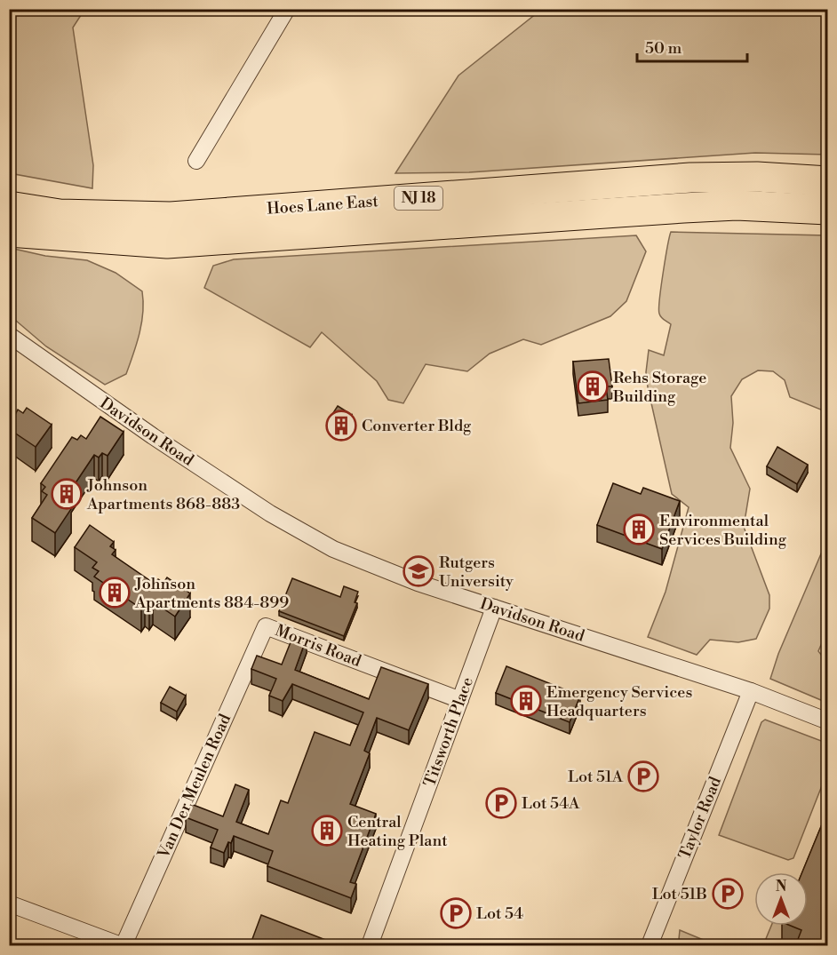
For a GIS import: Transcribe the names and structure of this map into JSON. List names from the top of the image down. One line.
{"streets":{"highway":["NJ 18","Hoes Lane East"],"street":["Davidson Road","Morris Road","Titsworth Place","Van Der Meulen Road","Taylor Road"]},"crossings":[["Davidson Road","Titsworth Place"],["Davidson Road","Taylor Road"],["Morris Road","Titsworth Place"],["Morris Road","Van Der Meulen Road"]],"places":{"building":["Rehs Storage Building","Converter Bldg","Johnson Apartments 868-883","Environmental Services Building","Johnson Apartments 884-899","Emergency Services Headquarters","Central Heating Plant"],"school or university":["Rutgers University"],"parking":["Lot 51A","Lot 54A","Lot 51B","Lot 54"]},"scale_bar":"50 m","north":"top"}
